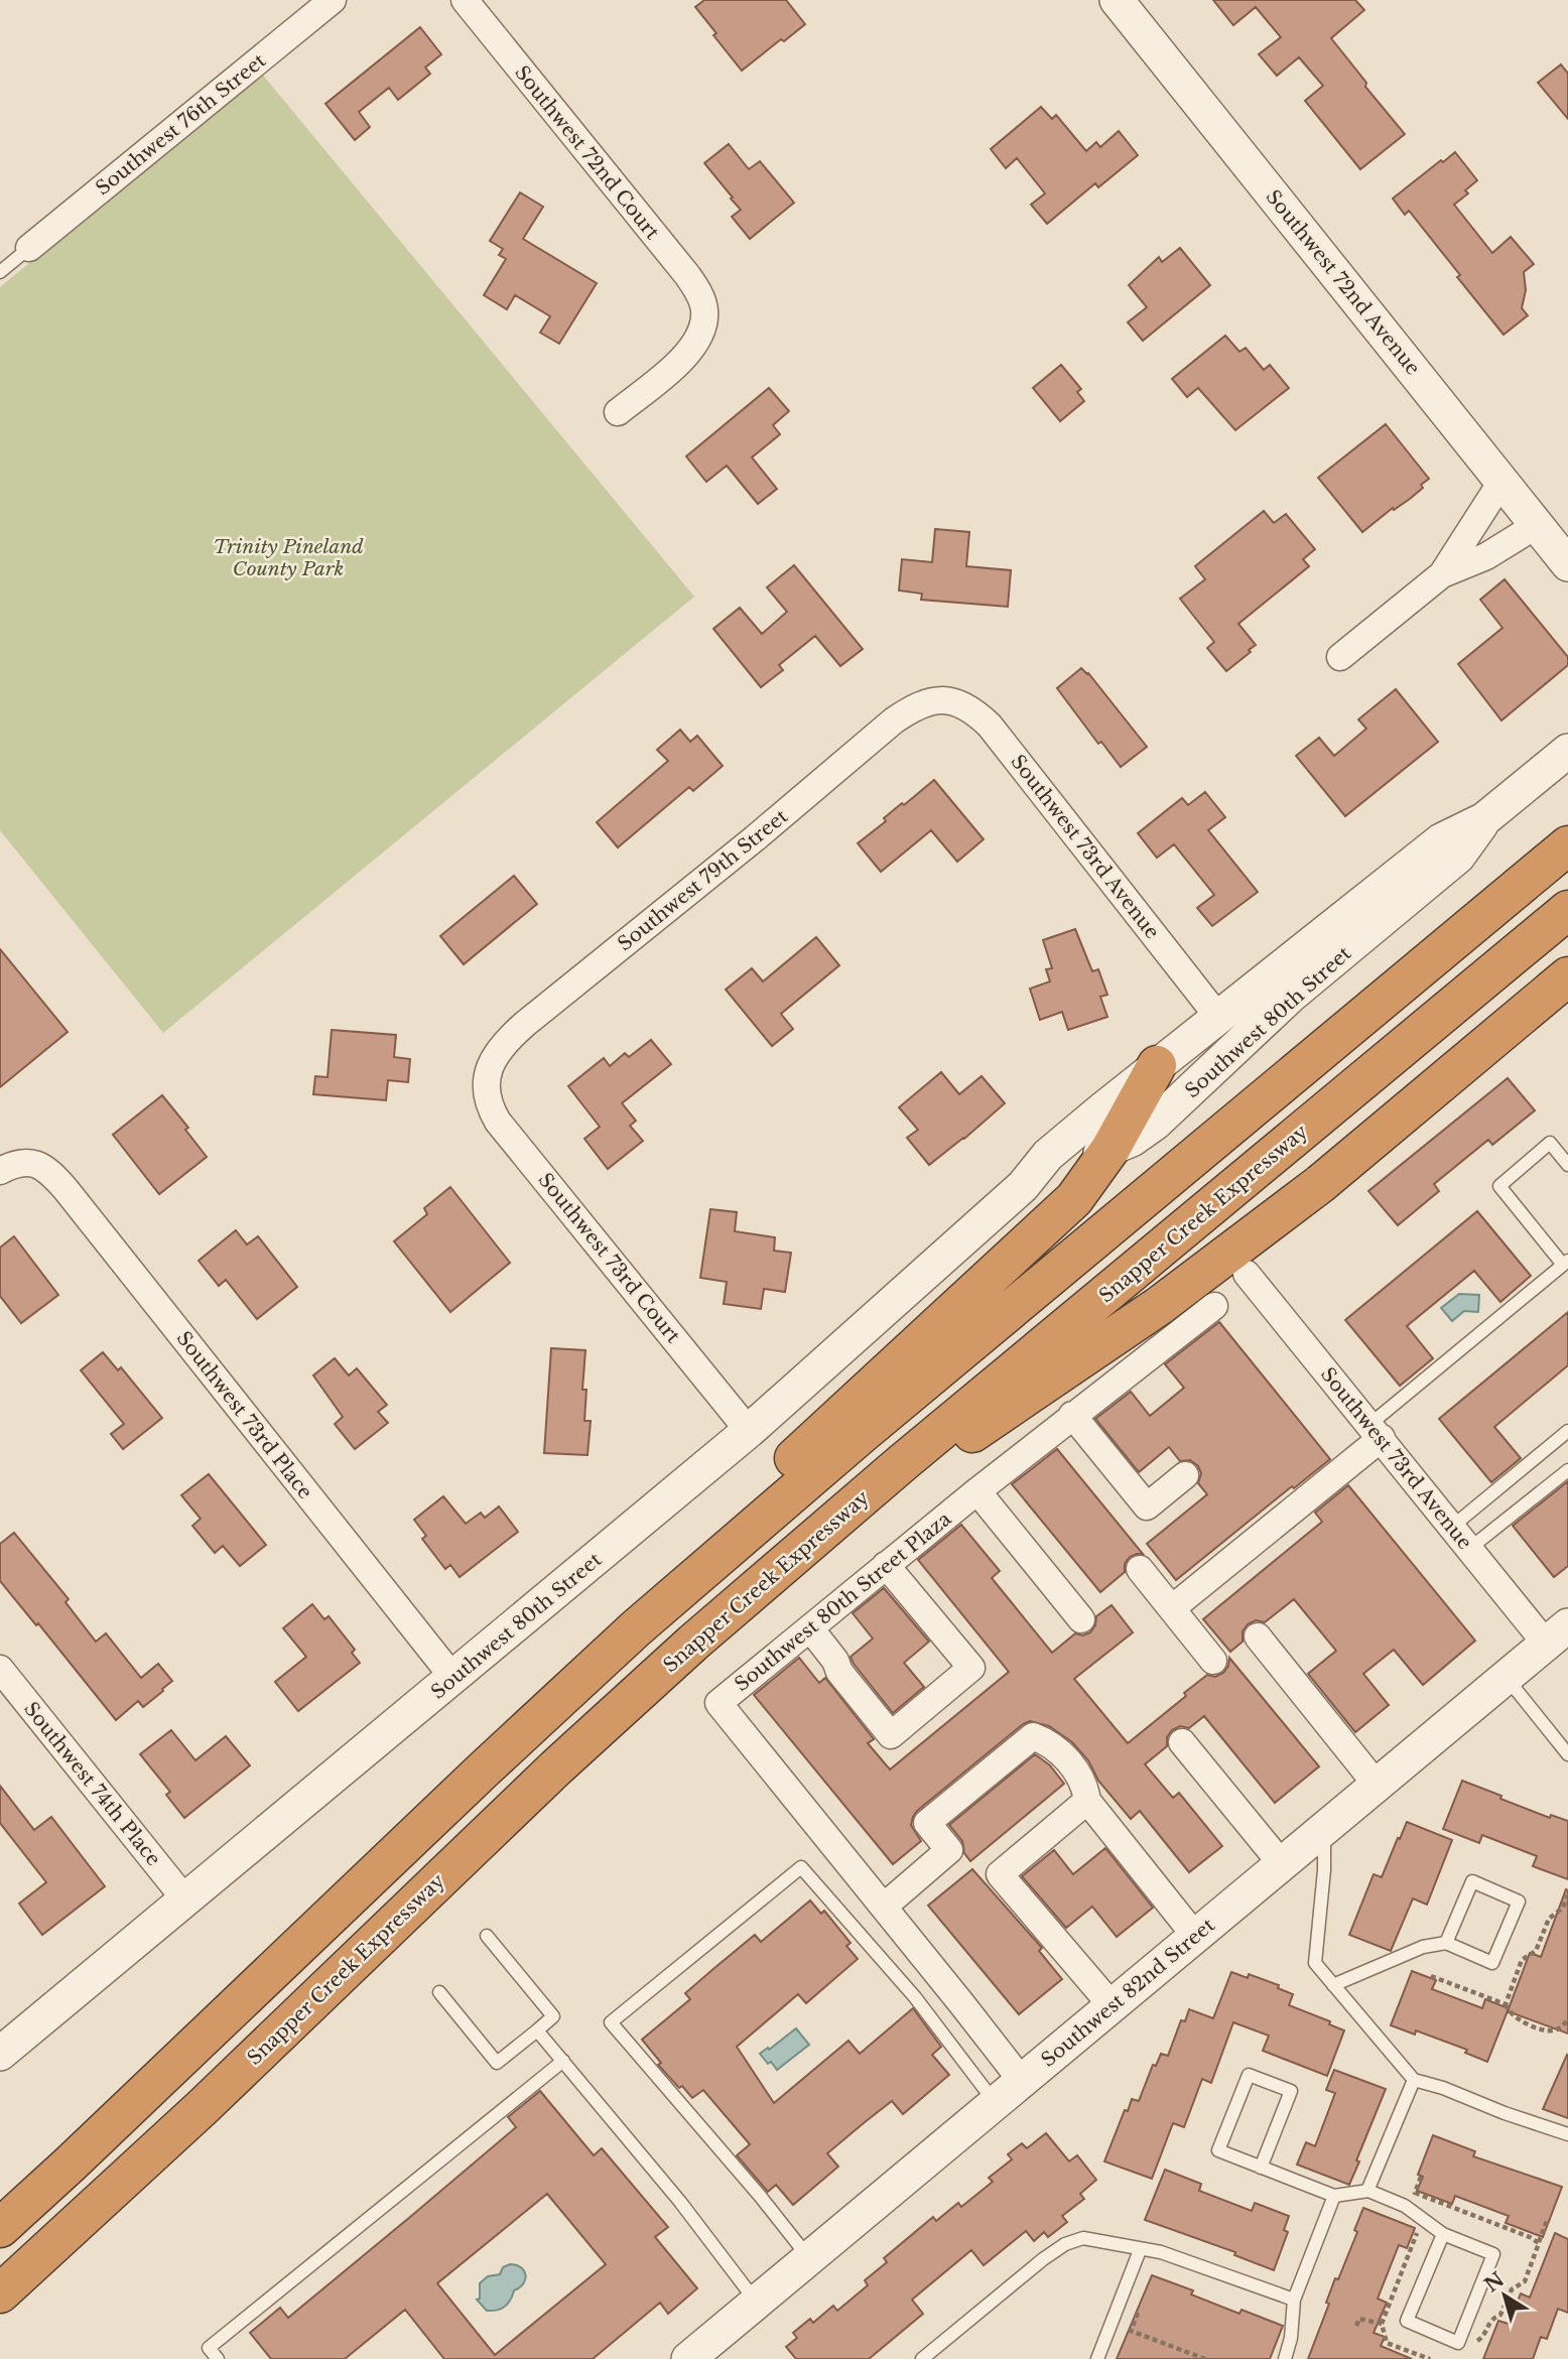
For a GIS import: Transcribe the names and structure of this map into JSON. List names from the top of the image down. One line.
{"streets":{"highway":["Snapper Creek Expressway"],"street":["Southwest 76th Street","Southwest 72nd Court","Southwest 72nd Avenue","Southwest 73rd Avenue","Southwest 79th Street","Southwest 80th Street","Southwest 73rd Court","Southwest 73rd Place","Southwest 80th Street Plaza","Southwest 74th Place","Southwest 82nd Street"]},"crossings":[["Southwest 73rd Avenue","Southwest 79th Street"],["Southwest 73rd Avenue","Southwest 80th Street"],["Southwest 73rd Avenue","Southwest 82nd Street"],["Southwest 79th Street","Southwest 73rd Court"],["Southwest 80th Street","Southwest 73rd Court"],["Southwest 80th Street","Southwest 73rd Place"],["Southwest 80th Street","Southwest 74th Place"],["Southwest 80th Street Plaza","Southwest 82nd Street"]],"parks":["Trinity Pineland County Park"],"north":"top left"}
